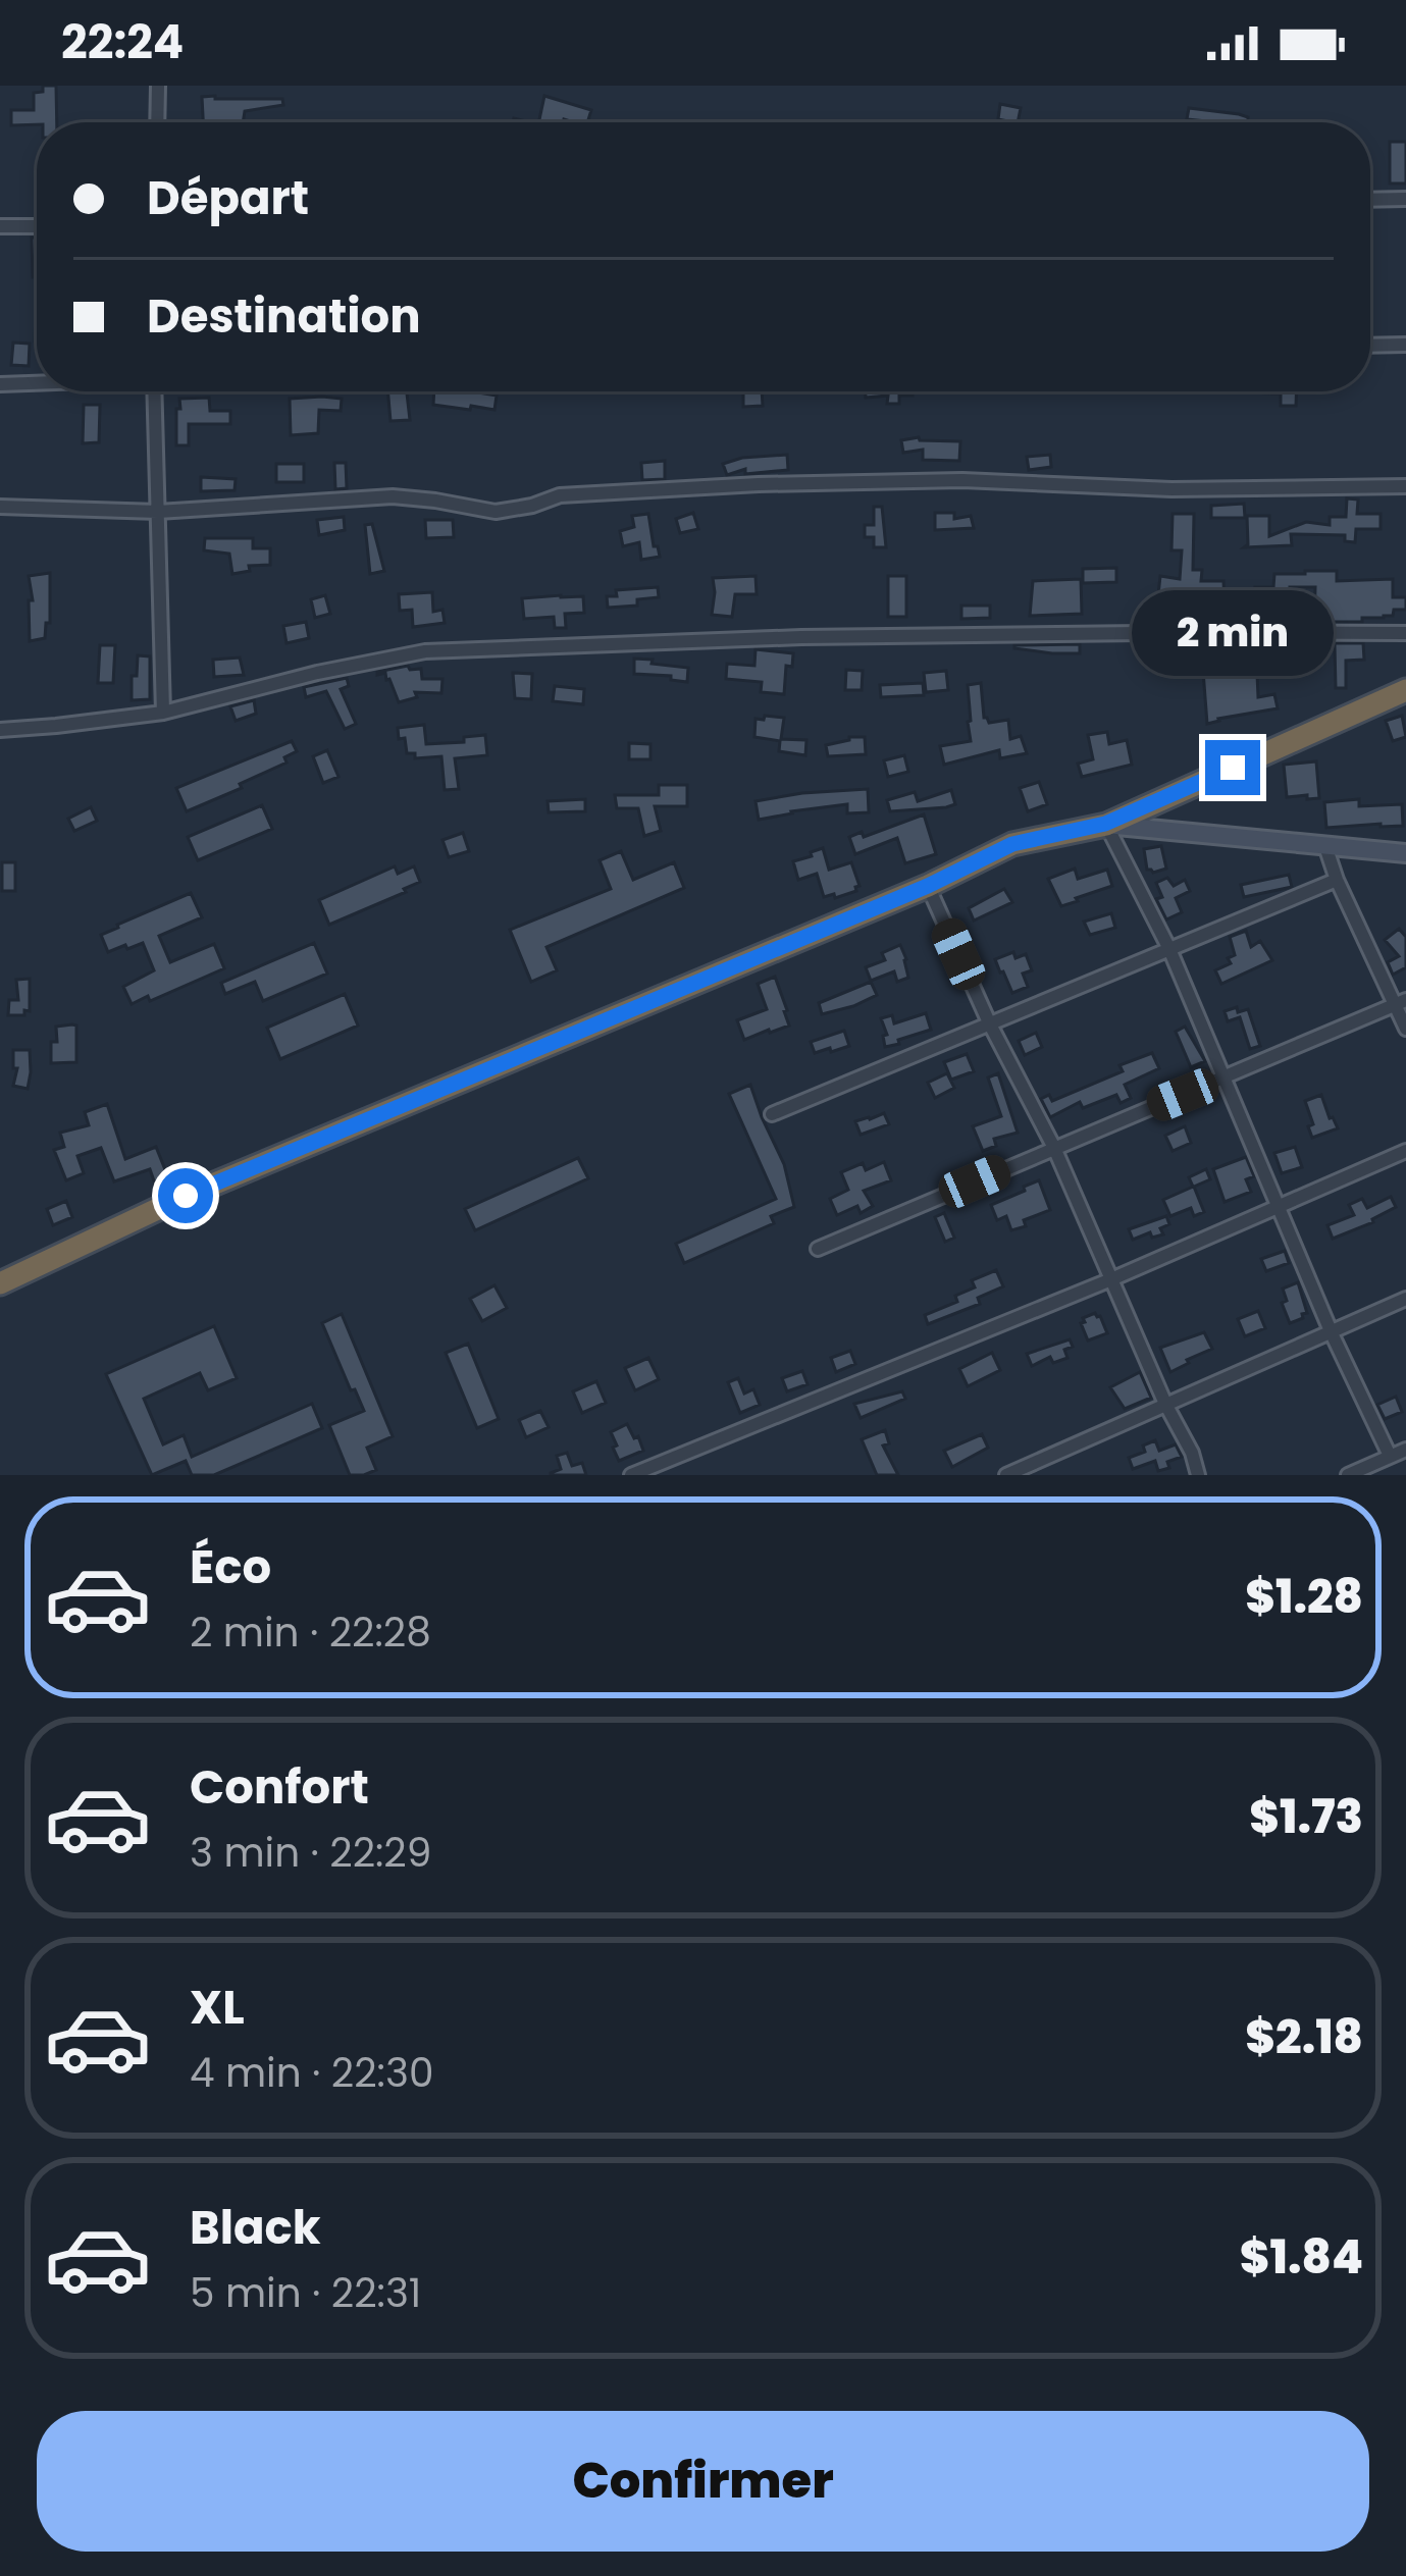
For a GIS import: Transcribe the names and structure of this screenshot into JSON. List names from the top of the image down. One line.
{"page":{"status":"22:24","banner":["Départ","Destination"],"bubble":"2 min","list":[{"name":"Éco","note":"2 min · 22:28","value":"$1.28"},{"name":"Confort","note":"3 min · 22:29","value":"$1.73"},{"name":"XL","note":"4 min · 22:30","value":"$2.18"},{"name":"Black","note":"5 min · 22:31","value":"$1.84"}],"buttons":"Confirmer"}}
